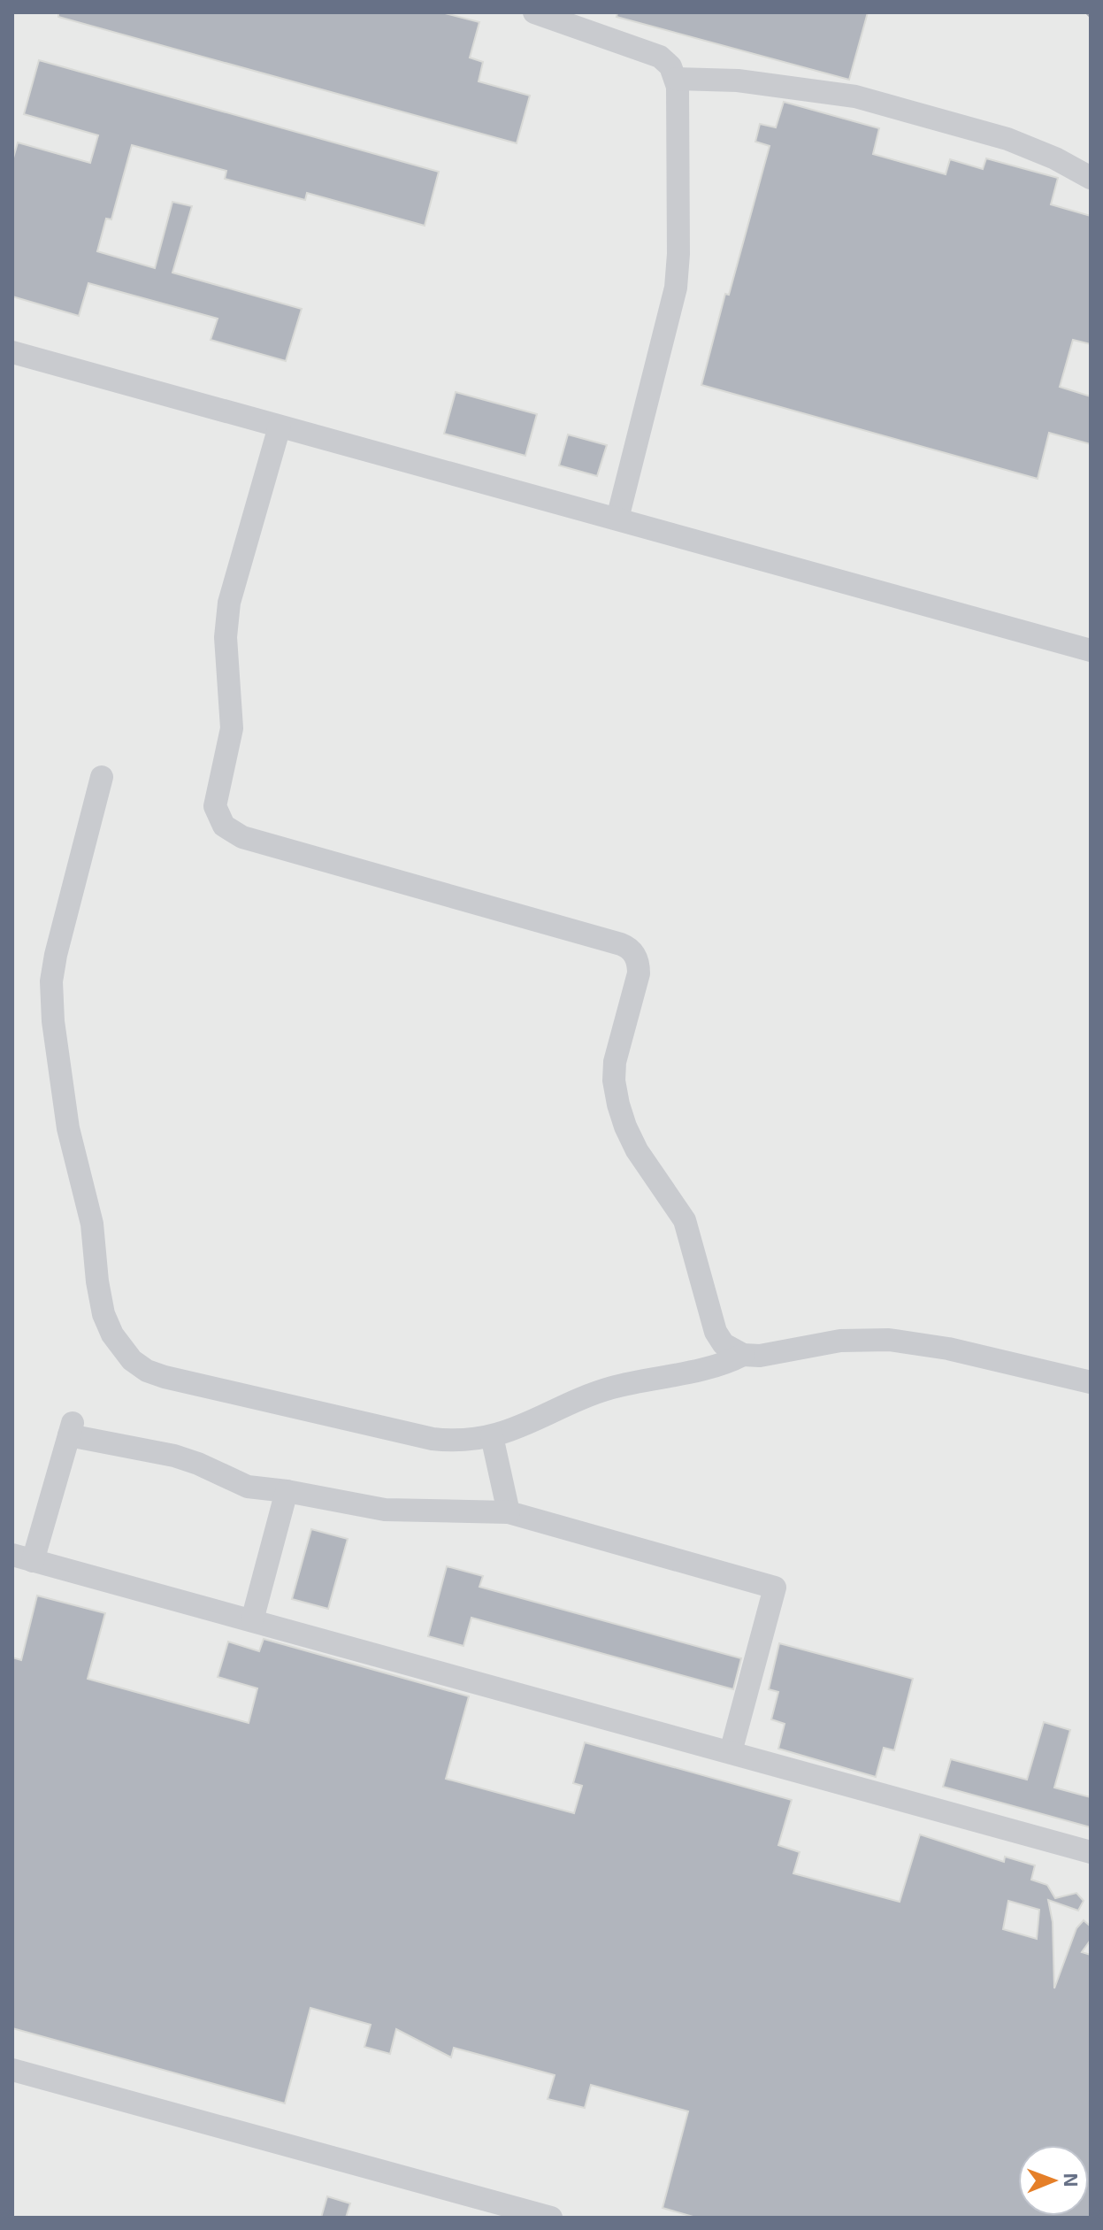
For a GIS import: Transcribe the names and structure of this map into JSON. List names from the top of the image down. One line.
{"north":"right"}
